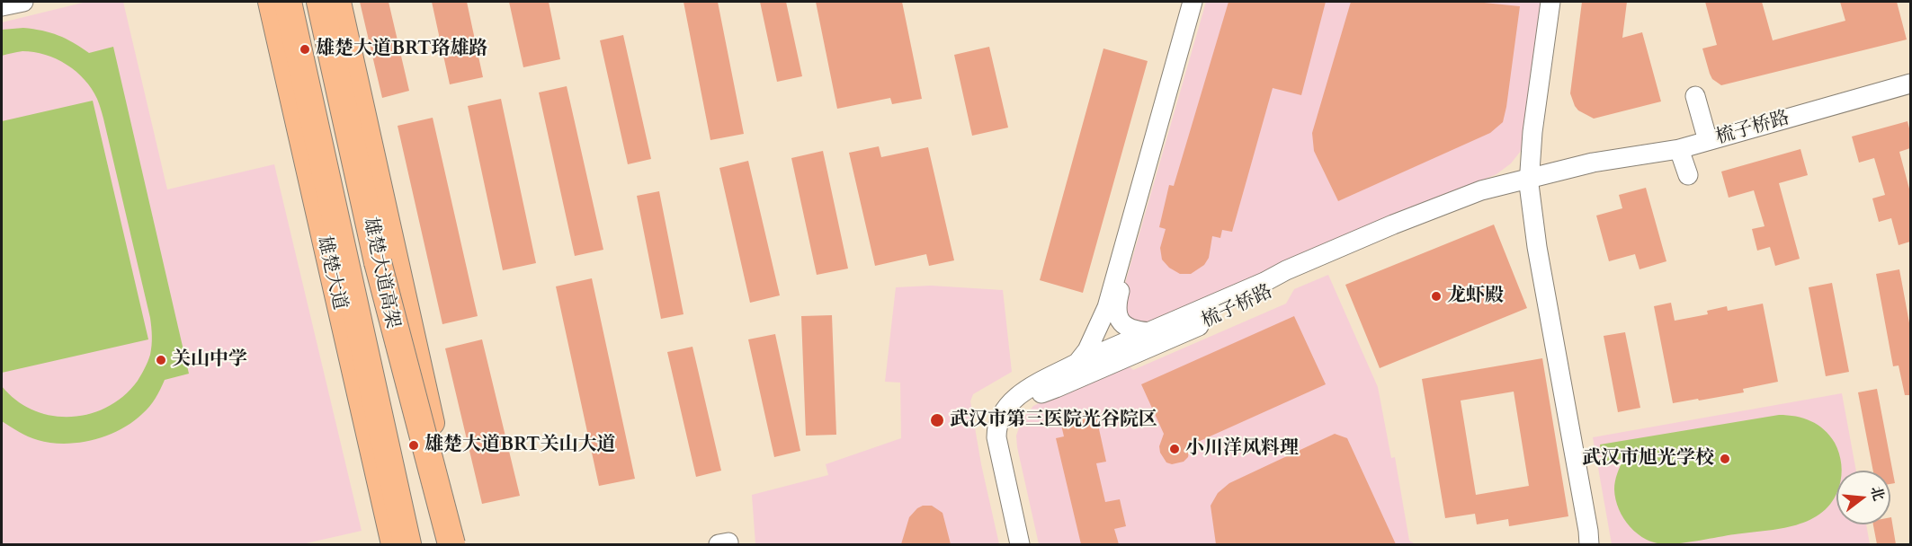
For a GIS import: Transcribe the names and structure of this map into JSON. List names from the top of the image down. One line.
{"streets":{"highway":["雄楚大道高架"],"main road":["雄楚大道"],"street":["梳子桥路"]},"places":["雄楚大道BRT珞雄路","龙虾殿","关山中学","武汉市第三医院光谷院区","雄楚大道BRT关山大道","小川洋风料理","武汉市旭光学校"],"north":"right"}
